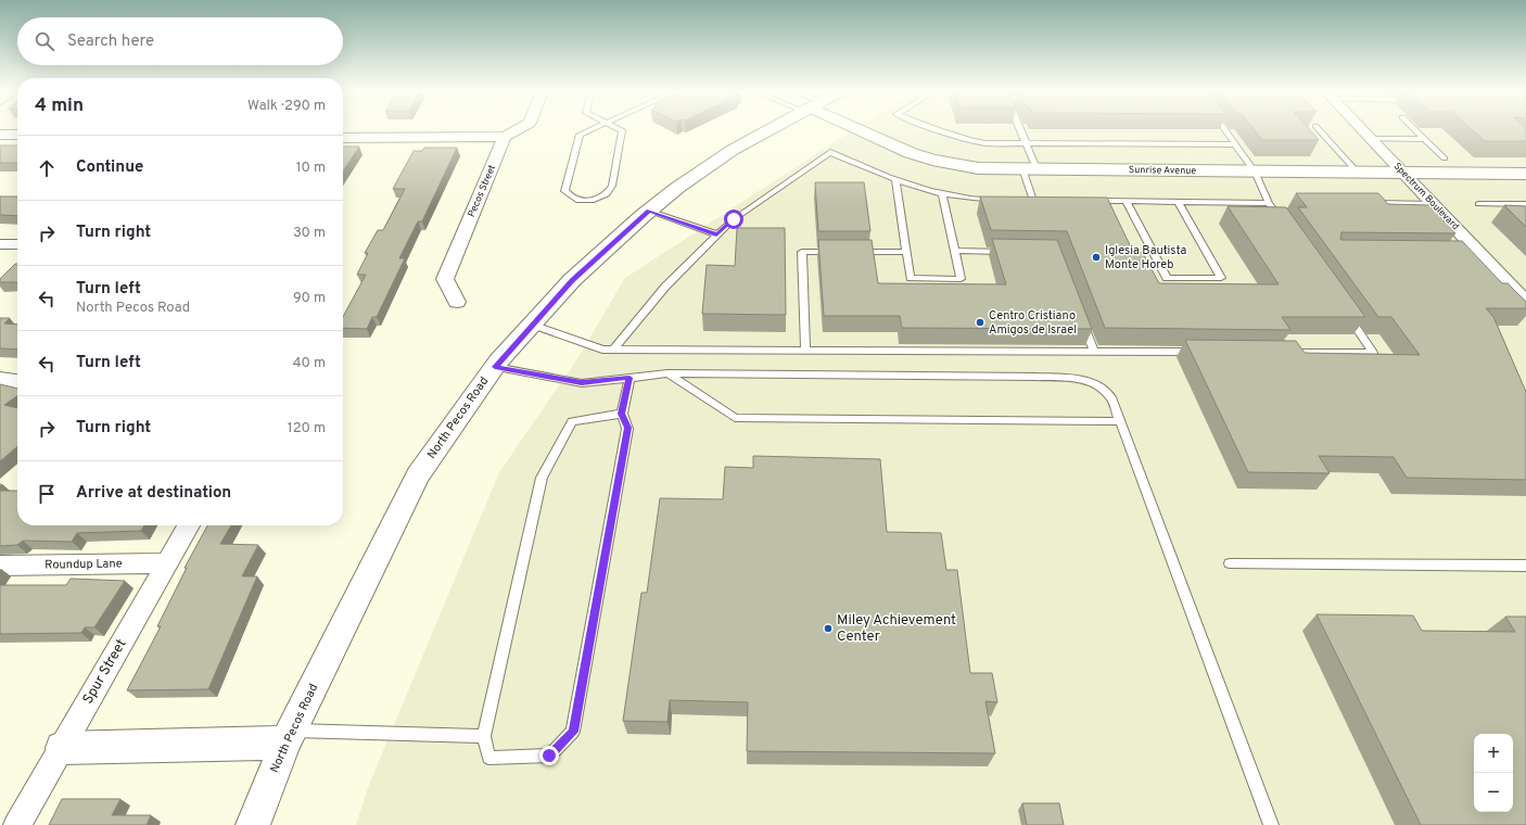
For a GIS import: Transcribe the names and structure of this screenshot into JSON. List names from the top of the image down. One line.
{"streets":{"main road":["Sunrise Avenue","North Pecos Road"],"street":["Pecos Street","Spectrum Boulevard","Roundup Lane","Spur Street"]},"crossings":[["Sunrise Avenue","Spectrum Boulevard"],["Roundup Lane","Spur Street"]],"places":["Iglesia Bautista Monte Horeb","Centro Cristiano Amigos de Israel","Miley Achievement Center"],"page":{"search":"Search here","heading":["4 min","Walk · 290 m"],"list":[["Continue","10 m"],["Turn right","30 m"],["Turn left","North Pecos Road","90 m"],["Turn left","40 m"],["Turn right","120 m"],"Arrive at destination"],"map_buttons":["+","−"]}}
